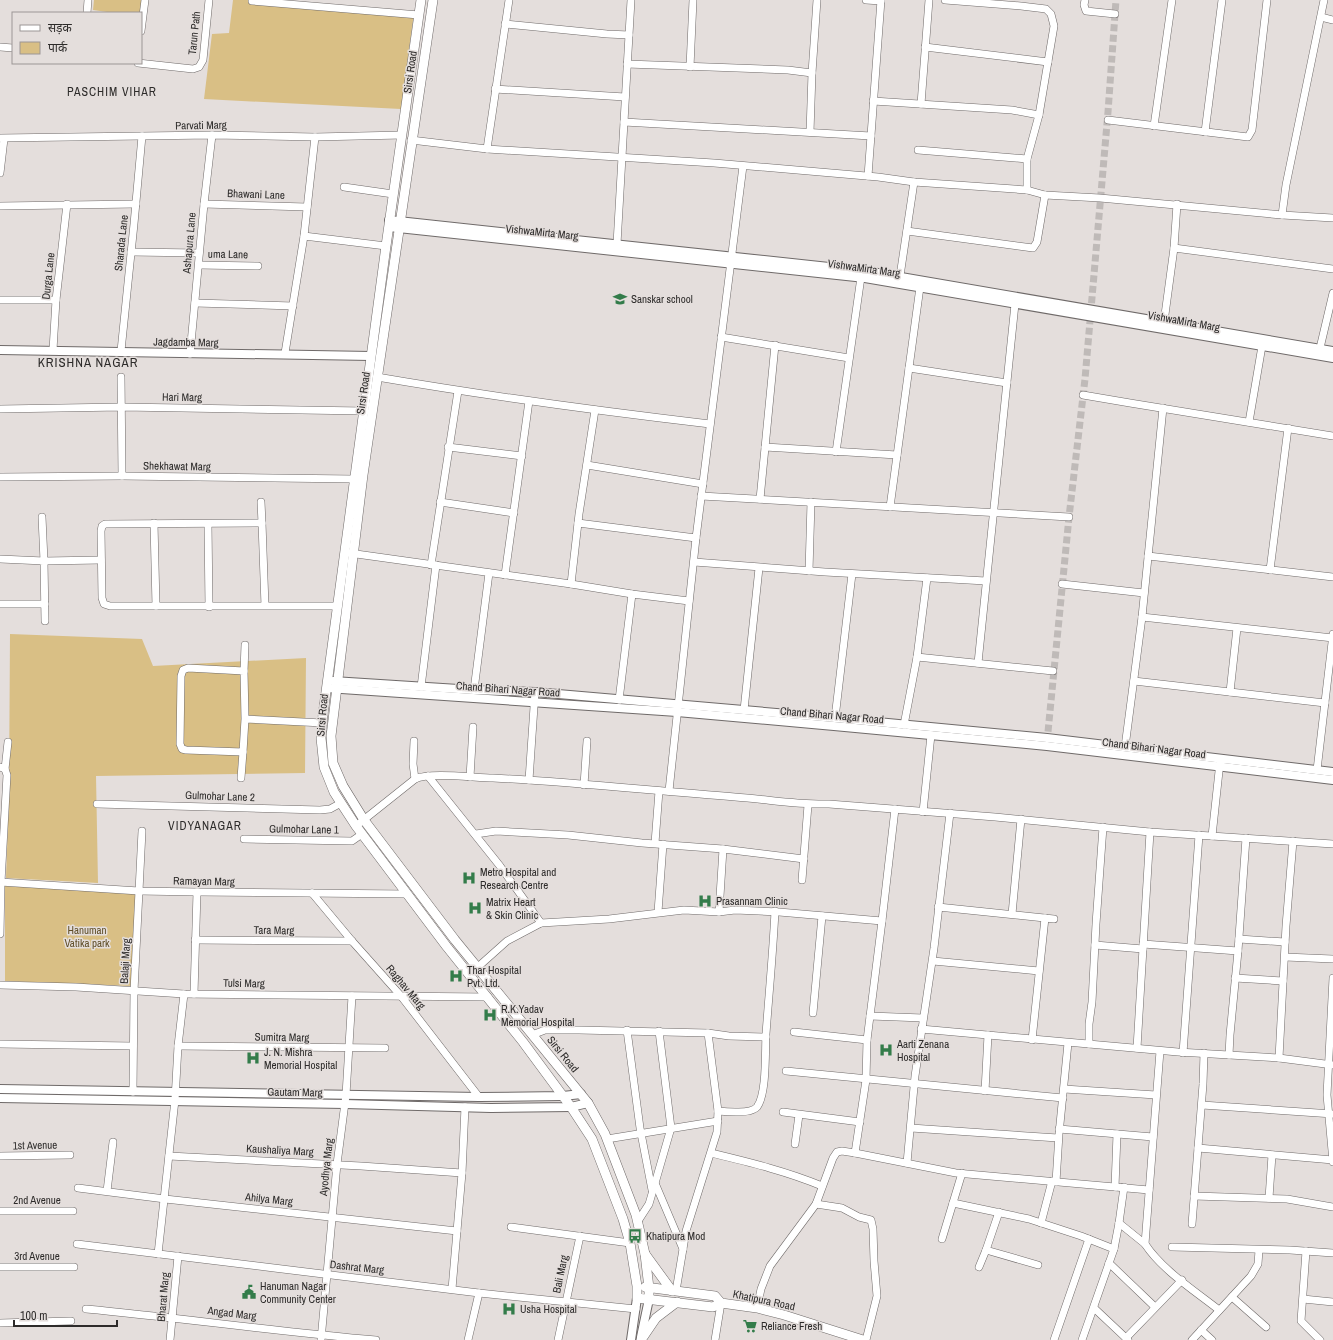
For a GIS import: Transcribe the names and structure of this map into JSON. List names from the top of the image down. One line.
{"streets":{"main road":["Sirsi Road","Khatipura Road"],"street":["Tarun Path","Parvati Marg","Bhawani Lane","VishwaMirta Marg","Sharada Lane","Ashapura Lane","uma Lane","Durga Lane","Jagdamba Marg","Hari Marg","Shekhawat Marg","Chand Bihari Nagar Road","Gulmohar Lane 2","Gulmohar Lane 1","Ramayan Marg","Tara Marg","Balaji Marg","Tulsi Marg","Raghav Marg","Sumitra Marg","Gautam Marg","1st Avenue","Kaushaliya Marg","Ayodhya Marg","Ahilya Marg","2nd Avenue","3rd Avenue","Dashrat Marg","Bali Marg","Bharat Marg","Angad Marg"]},"crossings":[["Sirsi Road","Parvati Marg"],["Sirsi Road","VishwaMirta Marg"],["Sirsi Road","Jagdamba Marg"],["Sirsi Road","Hari Marg"],["Sirsi Road","Shekhawat Marg"],["Sirsi Road","Chand Bihari Nagar Road"],["Sirsi Road","Gulmohar Lane 2"],["Sirsi Road","Gulmohar Lane 1"],["Sirsi Road","Ramayan Marg"],["Sirsi Road","Tulsi Marg"],["Sirsi Road","Gautam Marg"],["Sirsi Road","Dashrat Marg"],["Sirsi Road","Khatipura Road"],["Parvati Marg","Sharada Lane"],["Parvati Marg","Ashapura Lane"],["Bhawani Lane","Ashapura Lane"],["Sharada Lane","Jagdamba Marg"],["Ashapura Lane","uma Lane"],["Ashapura Lane","Jagdamba Marg"],["Durga Lane","Jagdamba Marg"],["Ramayan Marg","Balaji Marg"],["Ramayan Marg","Raghav Marg"],["Tara Marg","Raghav Marg"],["Balaji Marg","Tulsi Marg"],["Balaji Marg","Gautam Marg"],["Tulsi Marg","Raghav Marg"],["Tulsi Marg","Ayodhya Marg"],["Raghav Marg","Gautam Marg"],["Sumitra Marg","Ayodhya Marg"],["Gautam Marg","Ayodhya Marg"],["Kaushaliya Marg","Ayodhya Marg"],["Ayodhya Marg","Ahilya Marg"],["Ayodhya Marg","Dashrat Marg"],["Ayodhya Marg","Angad Marg"],["Dashrat Marg","Bali Marg"],["Dashrat Marg","Bharat Marg"],["Bharat Marg","Angad Marg"]],"districts":["PASCHIM VIHAR","KRISHNA NAGAR","VIDYANAGAR"],"parks":["Hanuman Vatika park"],"places":{"school or university":["Sanskar school"],"hospital":["Metro Hospital and Research Centre","Prasannam Clinic","Matrix Heart & Skin Clinic","Thar Hospital Pvt. Ltd.","R.K.Yadav Memorial Hospital","Aarti Zenana Hospital","J. N. Mishra Memorial Hospital","Usha Hospital"],"bus stop":["Khatipura Mod"],"public building":["Hanuman Nagar Community Center"],"supermarket":["Reliance Fresh"]},"legend":["सड़क","पार्क"],"scale_bar":"100 m"}
